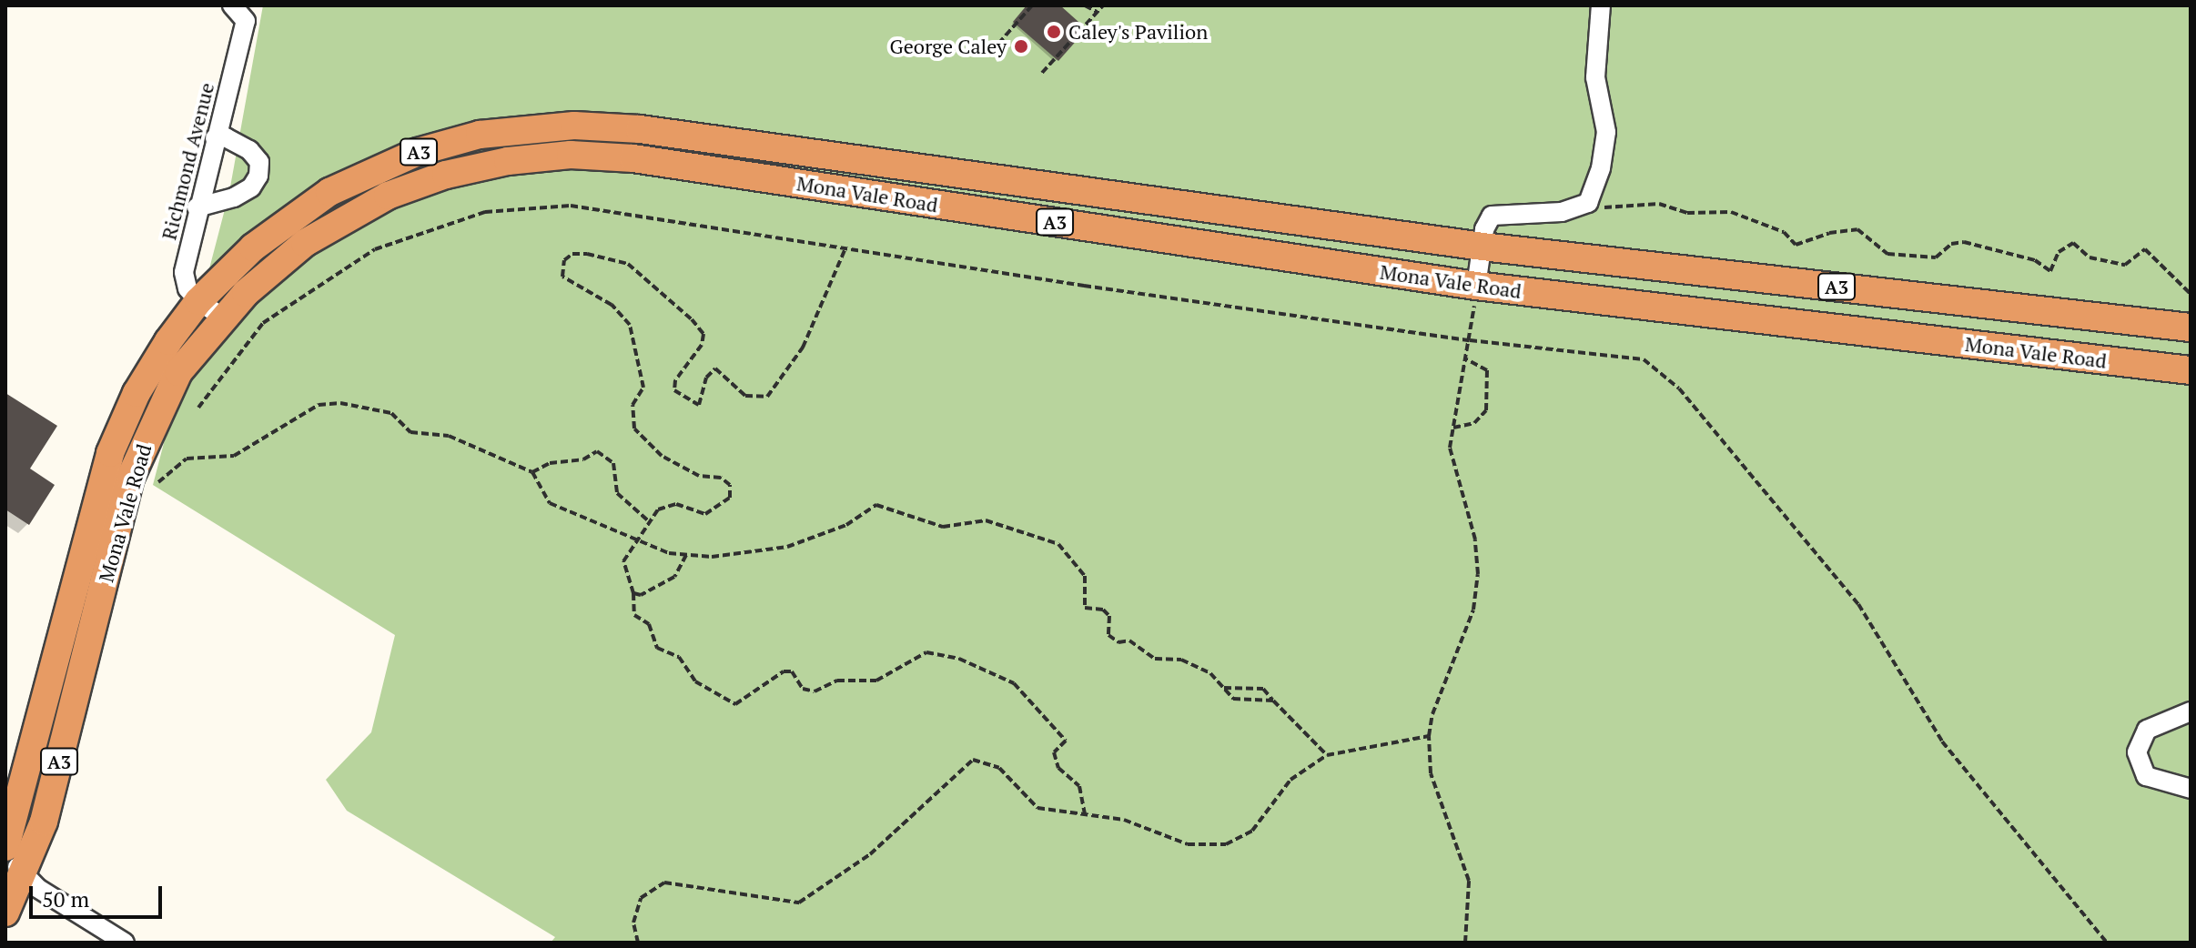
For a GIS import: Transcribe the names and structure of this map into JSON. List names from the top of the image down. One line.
{"streets":{"highway":["A3","Mona Vale Road"],"street":["Richmond Avenue"]},"crossings":[["Richmond Avenue","Mona Vale Road"]],"places":["Caley's Pavilion","George Caley"],"scale_bar":"50 m"}
